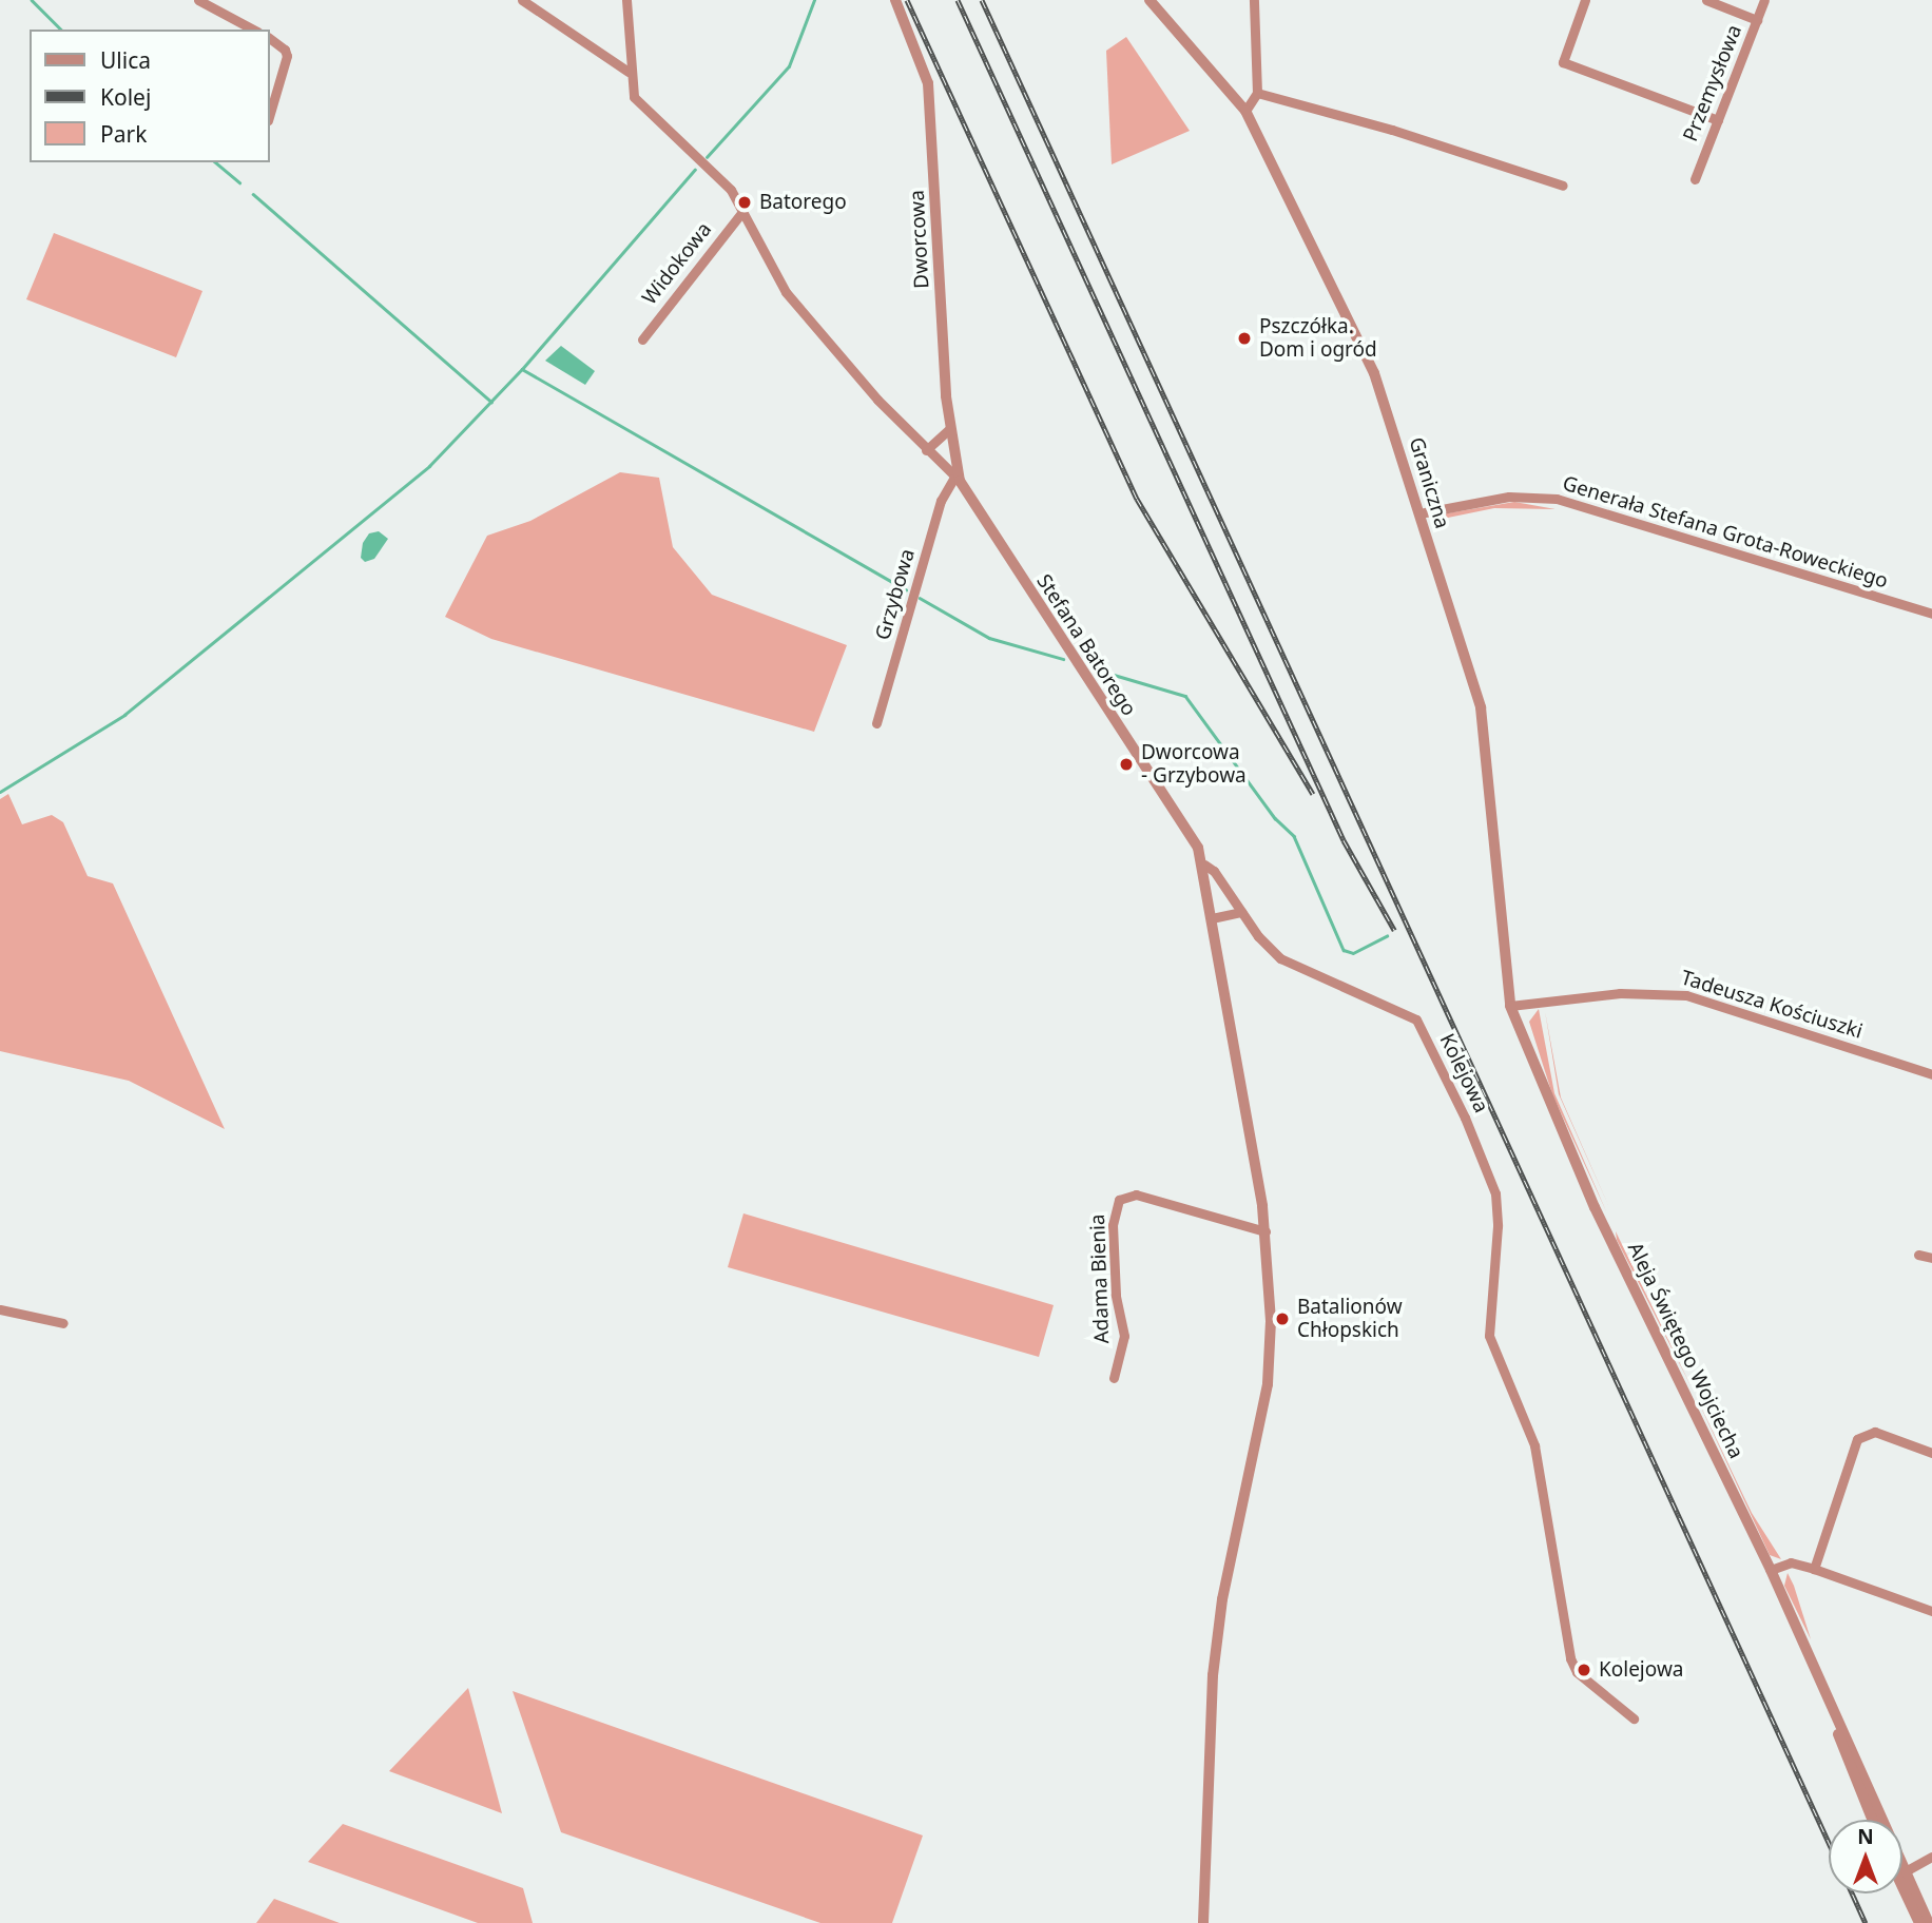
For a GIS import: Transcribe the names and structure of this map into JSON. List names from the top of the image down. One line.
{"streets":{"street":["Przemysłowa","Dworcowa","Widokowa","Graniczna","Generała Stefana Grota-Roweckiego","Grzybowa","Stefana Batorego","Tadeusza Kościuszki","Kolejowa","Adama Bienia","Aleja Świętego Wojciecha"]},"crossings":[["Dworcowa","Grzybowa"],["Dworcowa","Stefana Batorego"],["Widokowa","Stefana Batorego"],["Graniczna","Generała Stefana Grota-Roweckiego"],["Graniczna","Tadeusza Kościuszki"],["Graniczna","Aleja Świętego Wojciecha"],["Grzybowa","Stefana Batorego"],["Stefana Batorego","Kolejowa"],["Tadeusza Kościuszki","Aleja Świętego Wojciecha"]],"places":["Batorego","Pszczółka. Dom i ogród","Dworcowa - Grzybowa","Batalionów Chłopskich","Kolejowa"],"legend":["Ulica","Kolej","Park"],"north":"top"}
